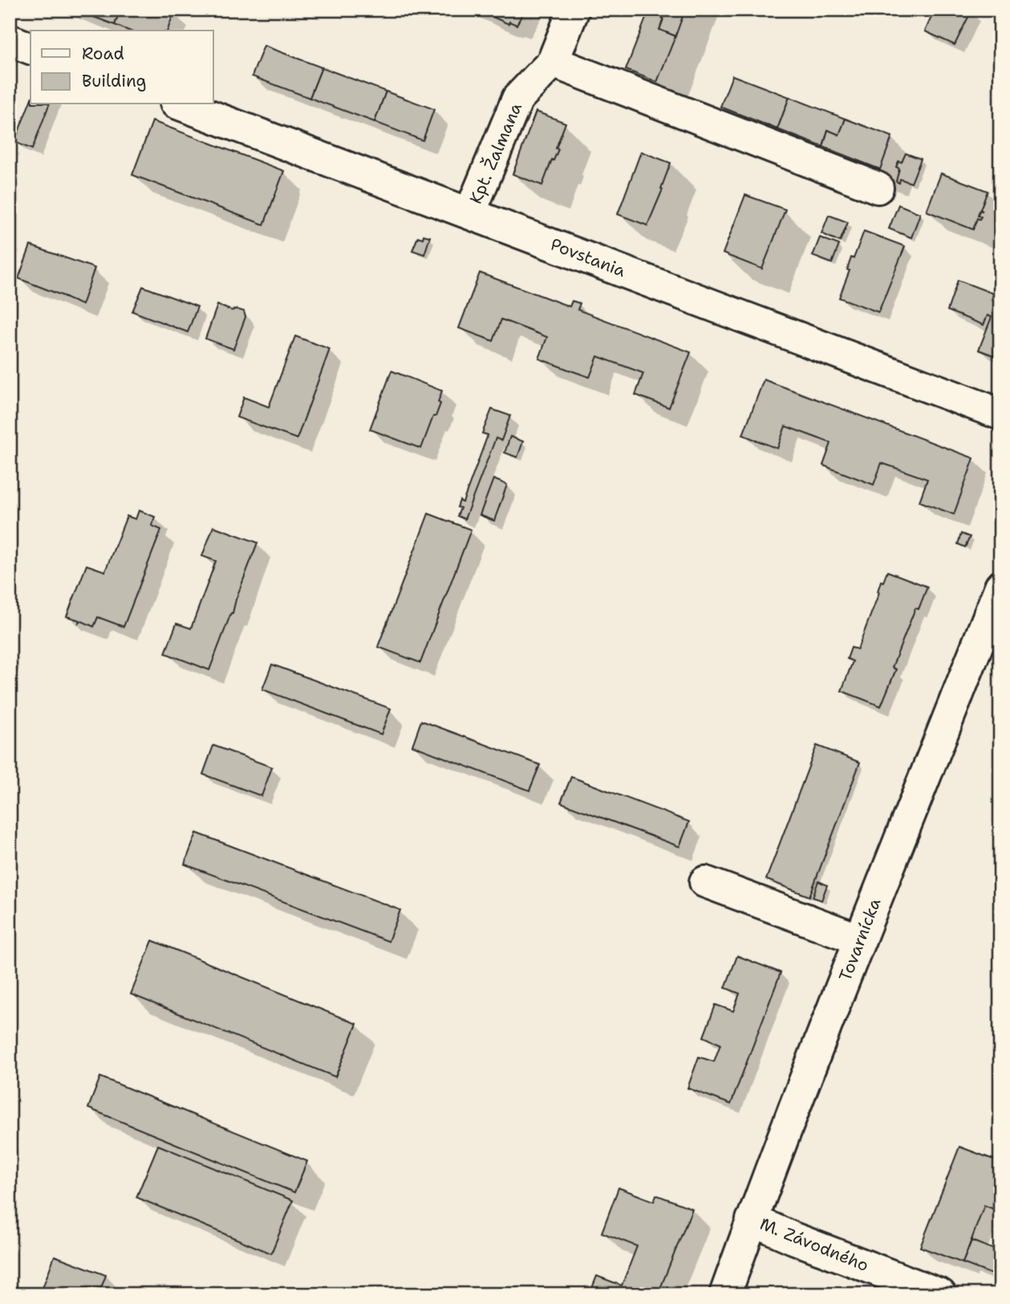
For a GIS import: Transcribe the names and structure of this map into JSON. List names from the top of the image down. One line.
{"streets":{"street":["Kpt. Žalmana","Povstania","Tovarnícka","M. Závodného"]},"crossings":[["Kpt. Žalmana","Povstania"],["Tovarnícka","M. Závodného"]],"legend":["Road","Building"]}
